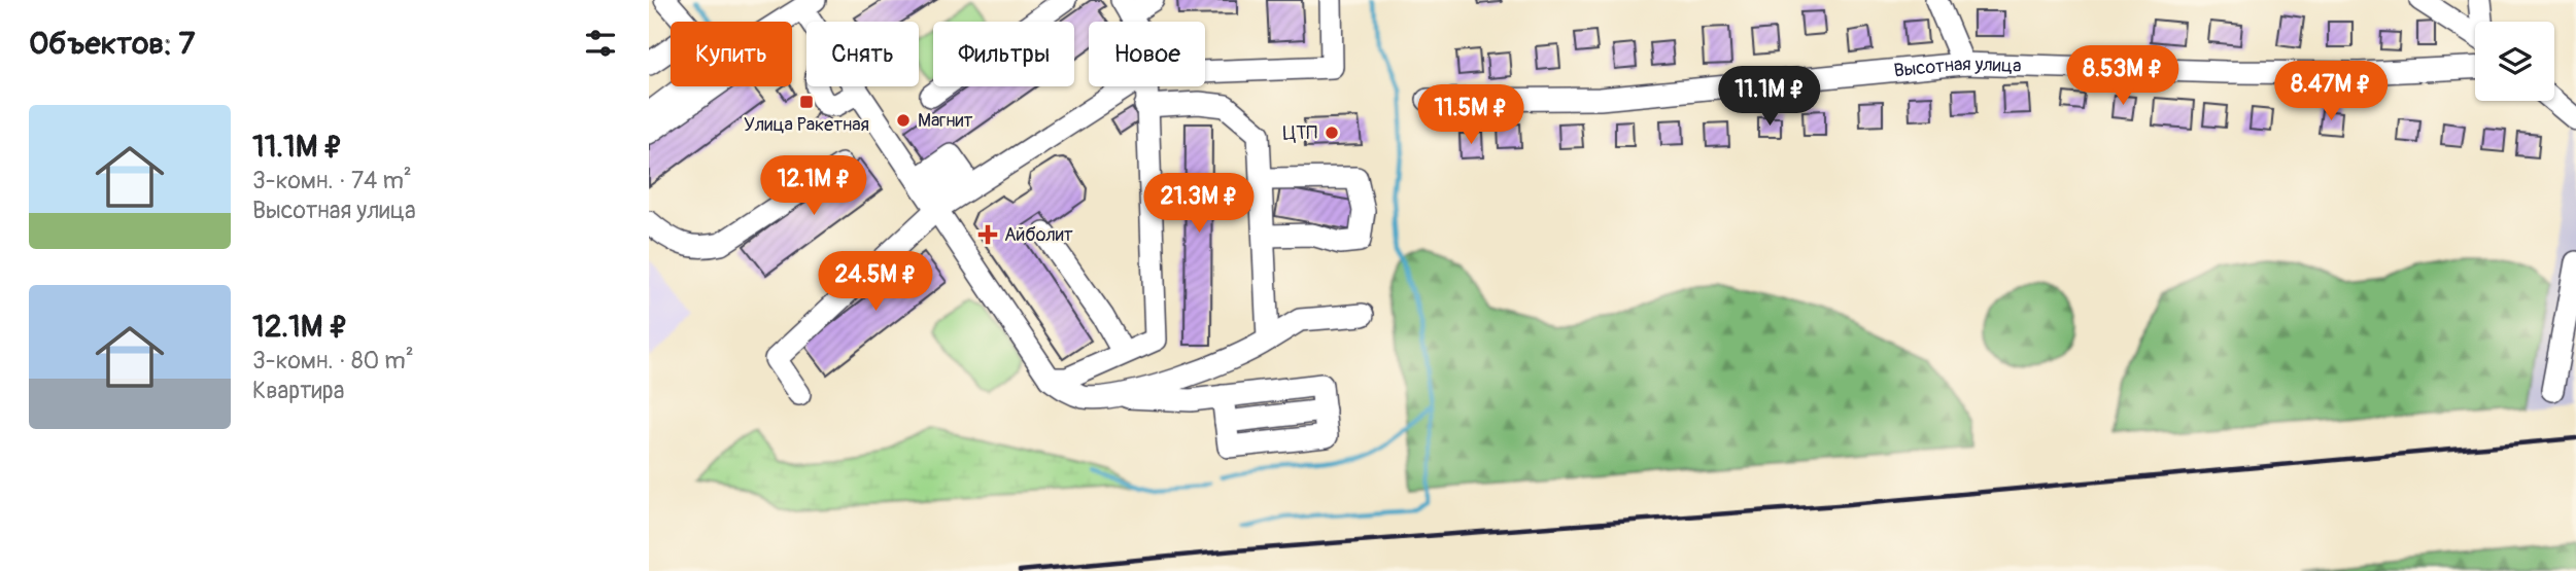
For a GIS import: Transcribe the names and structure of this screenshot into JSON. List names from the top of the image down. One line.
{"streets":{"street":["Высотная улица"]},"places":{"transit":["Улица Ракетная"],"other":["Магнит","ЦТП"],"health":["Айболит"]},"page":{"heading":"Объектов: 7","chip":["Купить","Снять","Фильтры","Новое"],"price":["8.53M ₽","8.47M ₽","11.1M ₽","11.5M ₽","12.1M ₽","21.3M ₽","24.5M ₽"],"list":[{"name":"11.1M ₽","note":"3-комн. · 74 m² · Высотная улица"},{"name":"12.1M ₽","note":"3-комн. · 80 m² · Квартира"}]}}
